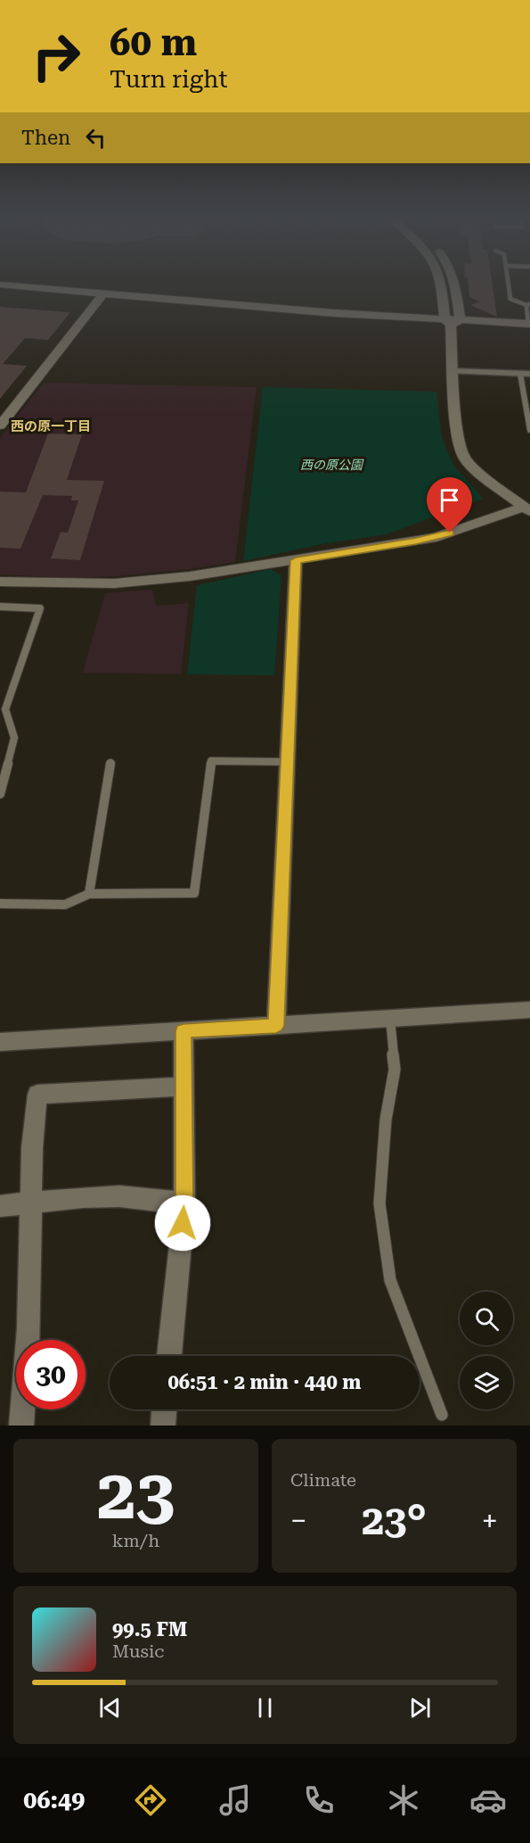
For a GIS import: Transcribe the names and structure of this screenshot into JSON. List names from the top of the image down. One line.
{"districts":["西の原一丁目"],"parks":["西の原公園"],"page":{"turn":["60 m","Turn right"],"then":"Then","limit":"30","trip":"06:51 · 2 min · 440 m","tile":[["23","km/h"],"Climate"],"heat":["−","23°","+"],"song":["99.5 FM","Music"],"tabs":"06:49"}}
